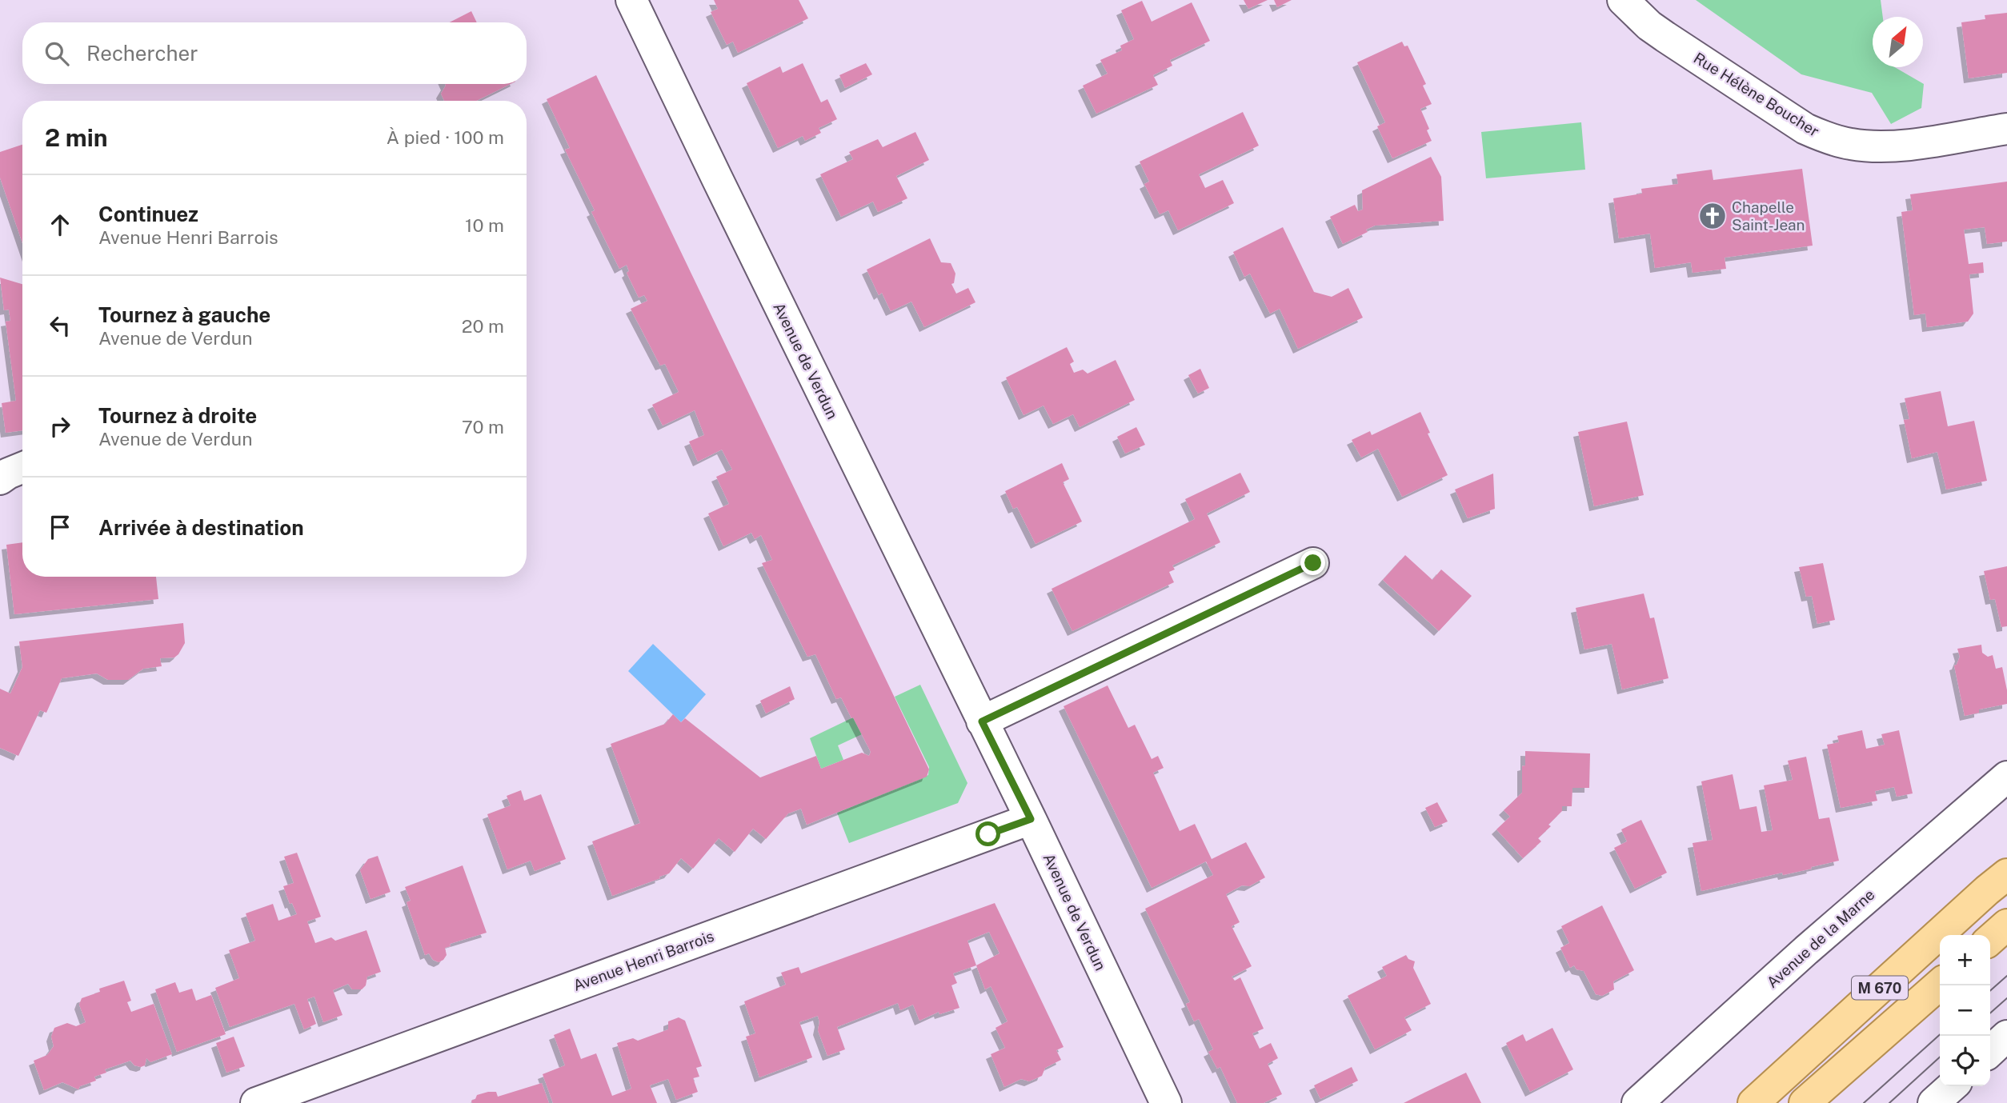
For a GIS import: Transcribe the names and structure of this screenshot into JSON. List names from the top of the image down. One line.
{"streets":{"main road":["M 670"],"street":["Rue Hélène Boucher","Avenue de Verdun","Avenue de la Marne","Avenue Henri Barrois"]},"crossings":[["Avenue de Verdun","Avenue Henri Barrois"]],"places":{"church":["Chapelle Saint-Jean"]},"north":"top right","page":{"search":"Rechercher","heading":["2 min","À pied · 100 m"],"list":[["Continuez","Avenue Henri Barrois","10 m"],["Tournez à gauche","Avenue de Verdun","20 m"],["Tournez à droite","Avenue de Verdun","70 m"],"Arrivée à destination"],"map_buttons":["+","−"]}}
